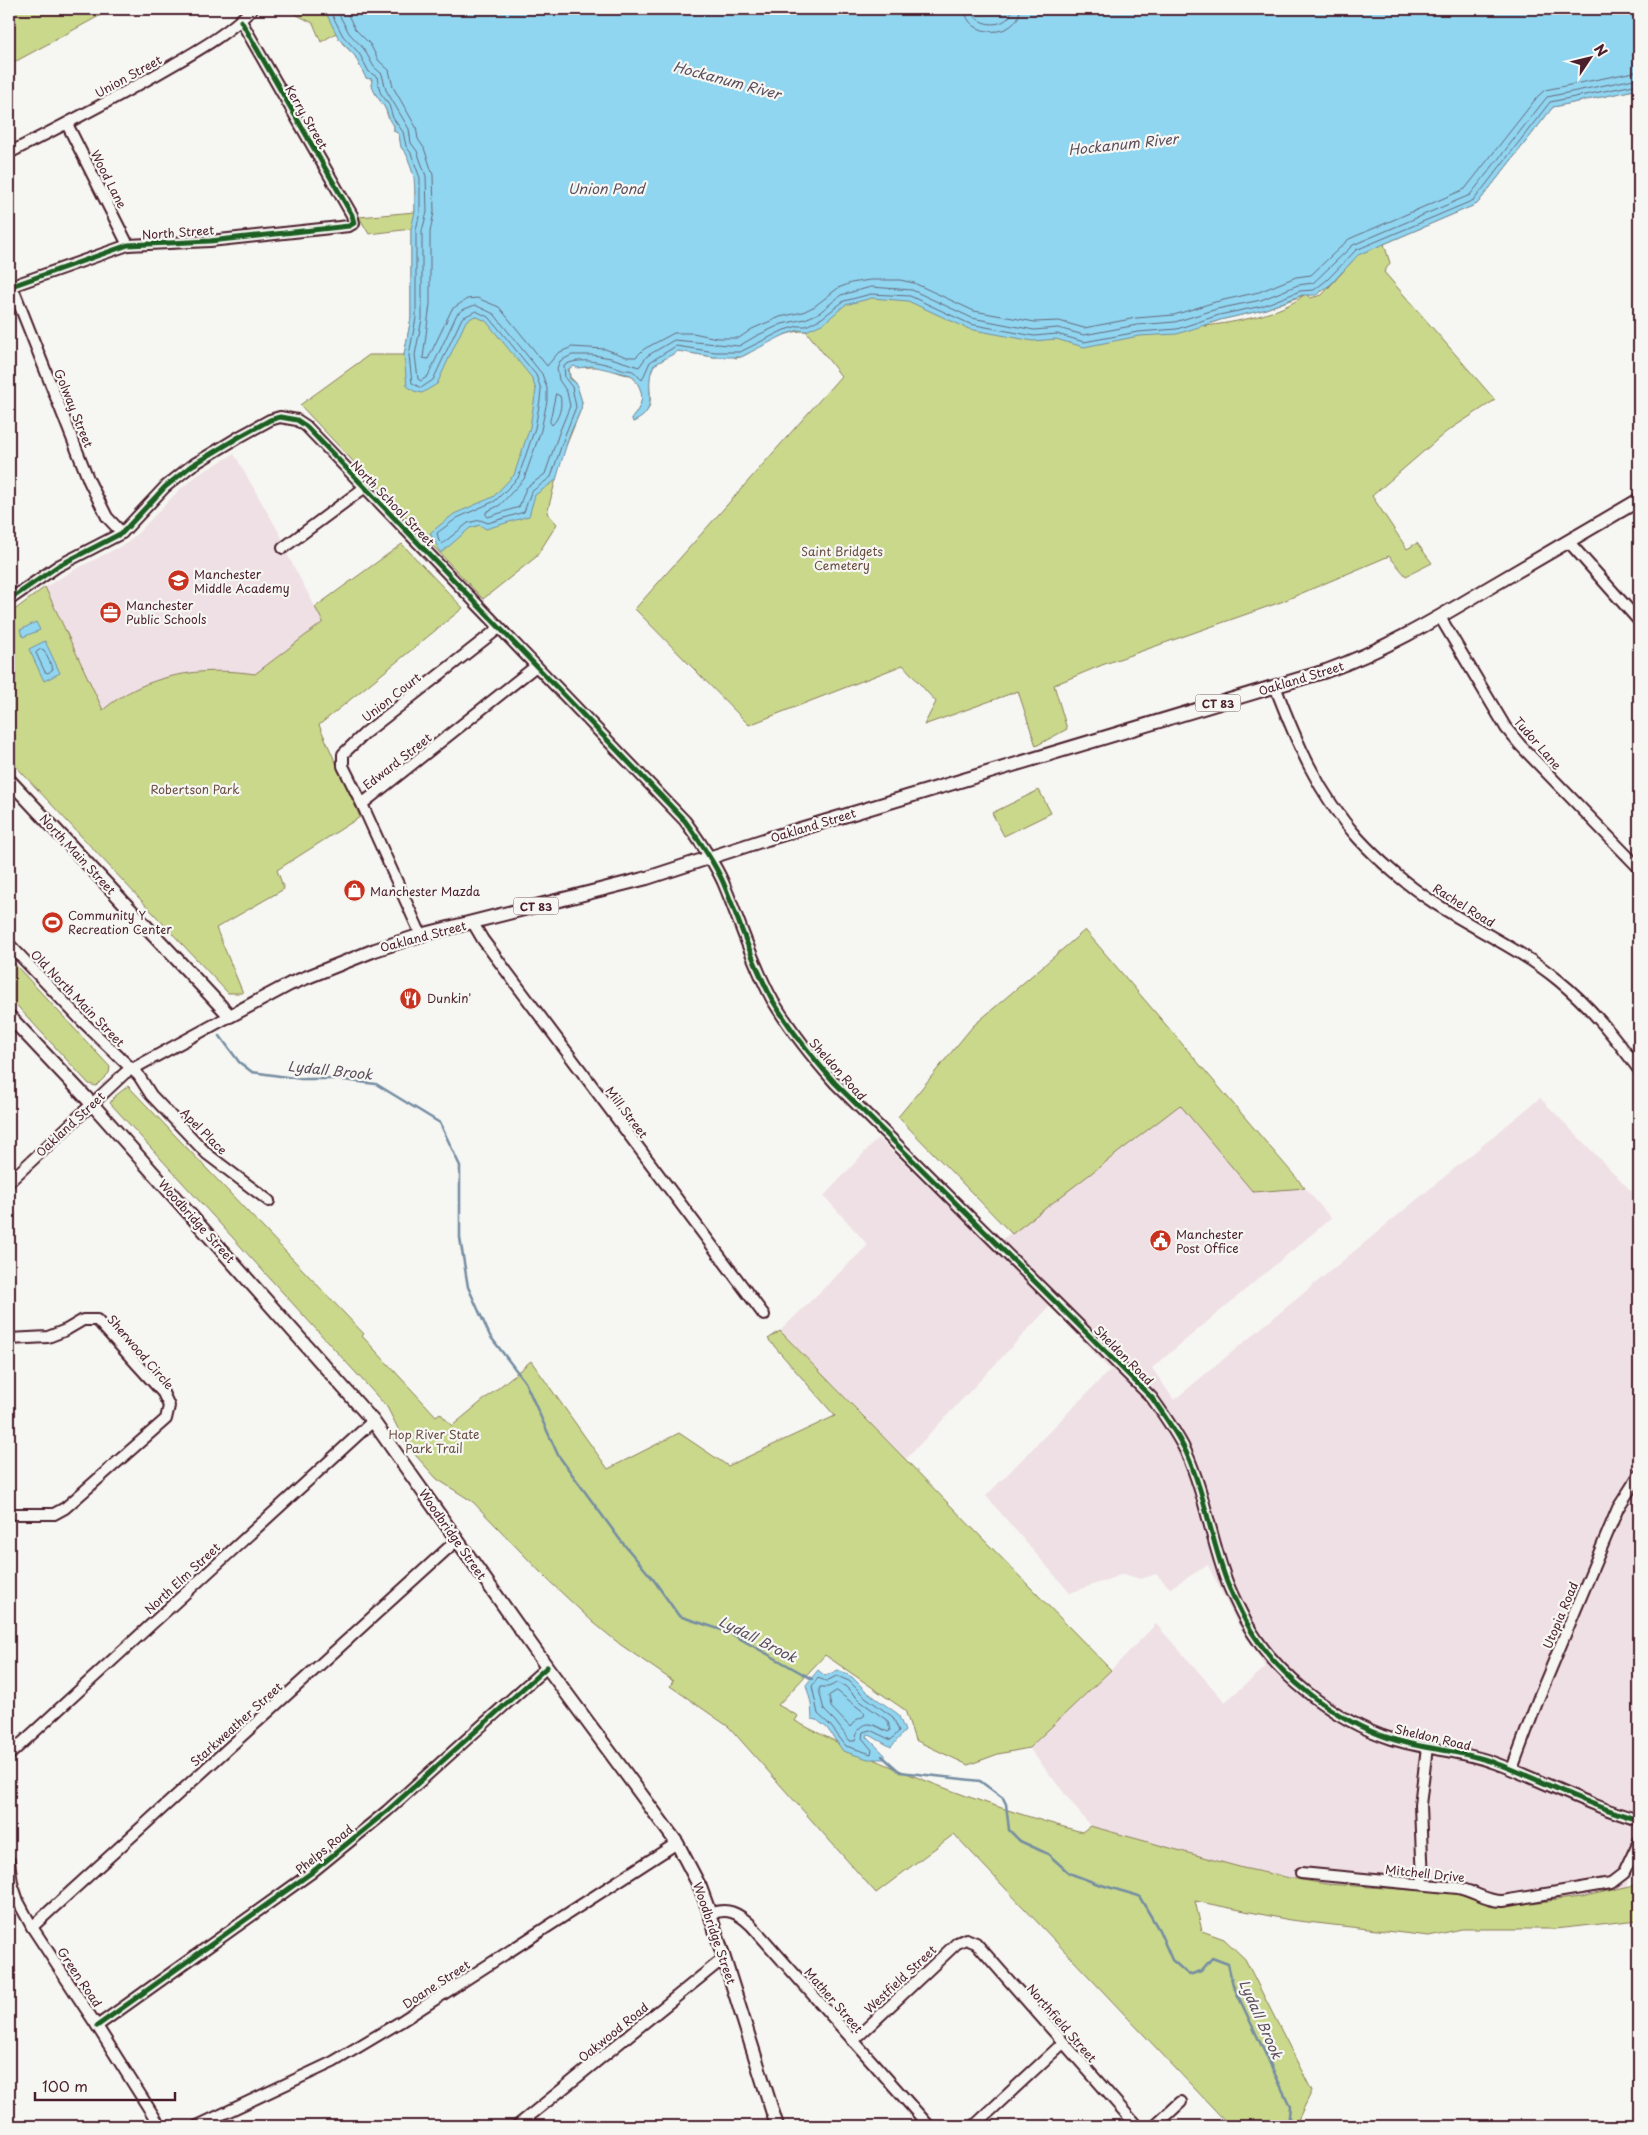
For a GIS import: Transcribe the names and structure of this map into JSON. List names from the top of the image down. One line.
{"streets":{"main road":["Oakland Street","CT 83","North Main Street","Woodbridge Street"],"street":["Union Street","Kerry Street","Wood Lane","North Street","Golway Street","North School Street","Union Court","Tudor Lane","Edward Street","Rachel Road","Old North Main Street","Sheldon Road","Mill Street","Apel Place","Sherwood Circle","North Elm Street","Utopia Road","Starkweather Street","Phelps Road","Mitchell Drive","Green Road","Westfield Street","Doane Street","Mather Street","Northfield Street","Oakwood Road"]},"crossings":[["Union Street","Kerry Street"],["Union Street","Wood Lane"],["Kerry Street","North Street"],["Wood Lane","North Street"],["North Street","Golway Street"],["Golway Street","North School Street"],["North School Street","Oakland Street"],["North School Street","Union Court"],["North School Street","Edward Street"],["North School Street","Sheldon Road"],["Oakland Street","Tudor Lane"],["Oakland Street","Edward Street"],["Oakland Street","North Main Street"],["Oakland Street","Rachel Road"],["Oakland Street","Old North Main Street"],["Oakland Street","Sheldon Road"],["Oakland Street","Mill Street"],["Oakland Street","Apel Place"],["Oakland Street","Woodbridge Street"],["Union Court","Edward Street"],["Old North Main Street","Apel Place"],["Sheldon Road","Utopia Road"],["Woodbridge Street","North Elm Street"],["Woodbridge Street","Starkweather Street"],["Woodbridge Street","Phelps Road"],["Woodbridge Street","Doane Street"],["Woodbridge Street","Mather Street"],["Woodbridge Street","Oakwood Road"],["Starkweather Street","Green Road"],["Phelps Road","Green Road"],["Westfield Street","Mather Street"],["Westfield Street","Northfield Street"]],"water":["Hockanum River","Union Pond","Lydall Brook"],"parks":["Saint Bridgets Cemetery","Robertson Park","Hop River State Park Trail"],"places":{"school or university":["Manchester Middle Academy"],"office":["Manchester Public Schools"],"shop":["Manchester Mazda"],"sports":["Community Y Recreation Center"],"restaurant":["Dunkin'"],"public building":["Manchester Post Office"]},"scale_bar":"100 m","north":"top right"}
